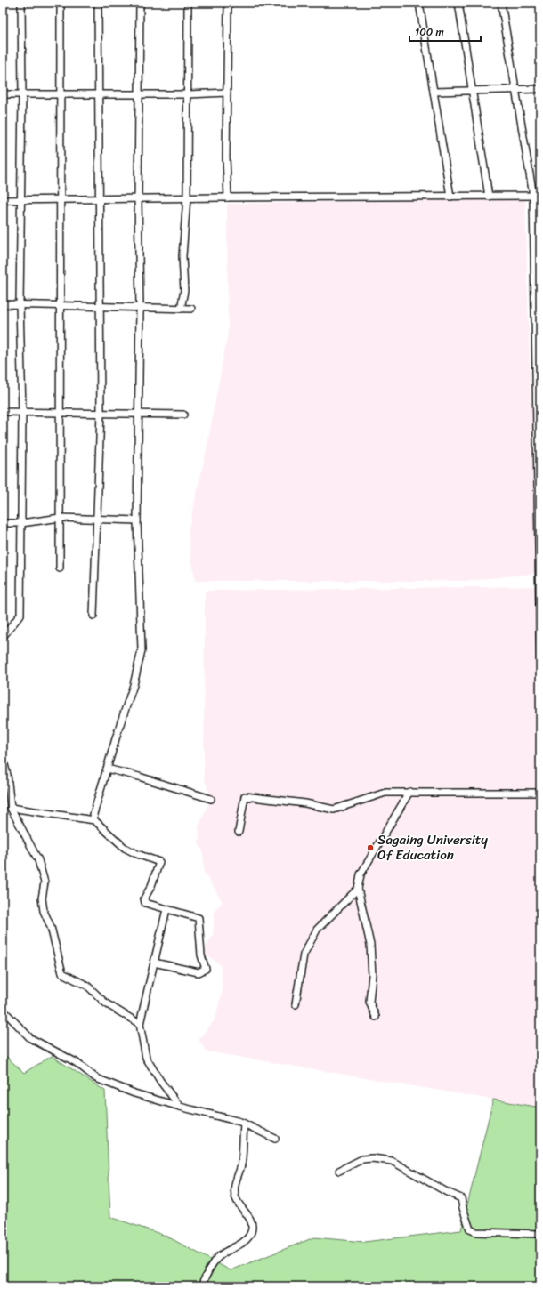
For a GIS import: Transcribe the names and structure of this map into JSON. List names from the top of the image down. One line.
{"places":["Sagaing University Of Education"],"scale_bar":"100 m"}
